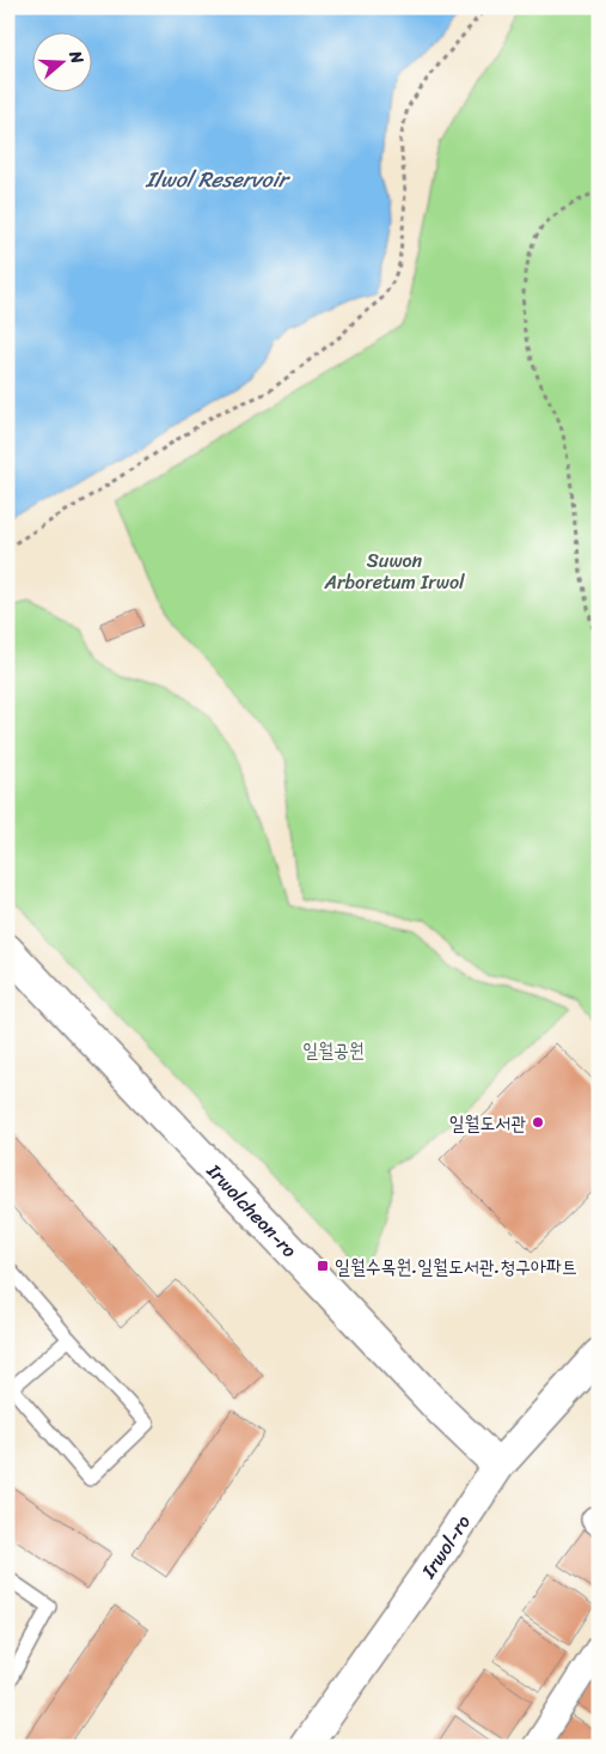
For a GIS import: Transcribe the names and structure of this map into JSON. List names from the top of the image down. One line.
{"streets":{"street":["Irwolcheon-ro","Irwol-ro"]},"crossings":[["Irwolcheon-ro","Irwol-ro"]],"water":["Ilwol Reservoir"],"parks":["Suwon Arboretum Irwol","일월공원"],"places":{"other":["일월도서관"],"transit":["일월수목원.일월도서관.청구아파트"]},"north":"right"}
